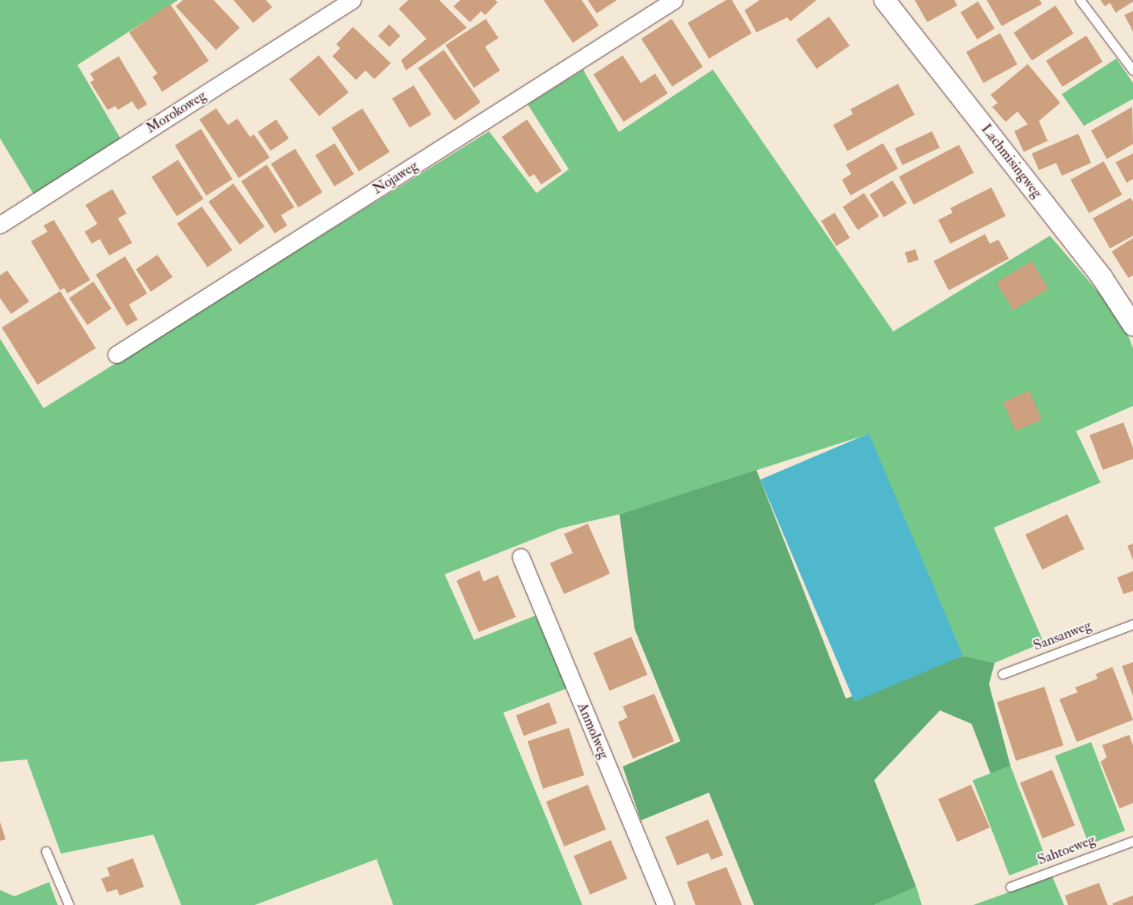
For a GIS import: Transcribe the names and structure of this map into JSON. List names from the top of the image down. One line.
{"streets":{"street":["Morokoweg","Lachmisingweg","Nojaweg","Anmolweg"],"lane":["Sansanweg","Sahtoeweg"]}}
